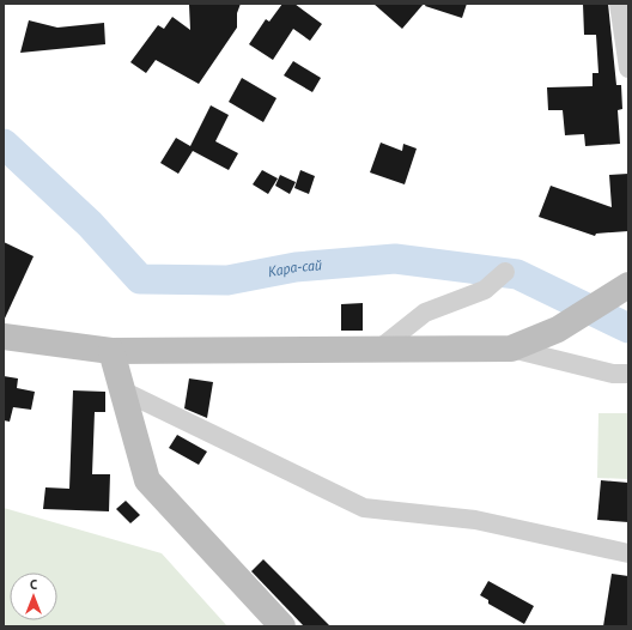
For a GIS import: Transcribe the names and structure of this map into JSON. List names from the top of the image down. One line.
{"water":["Кара-сай"],"north":"top"}
